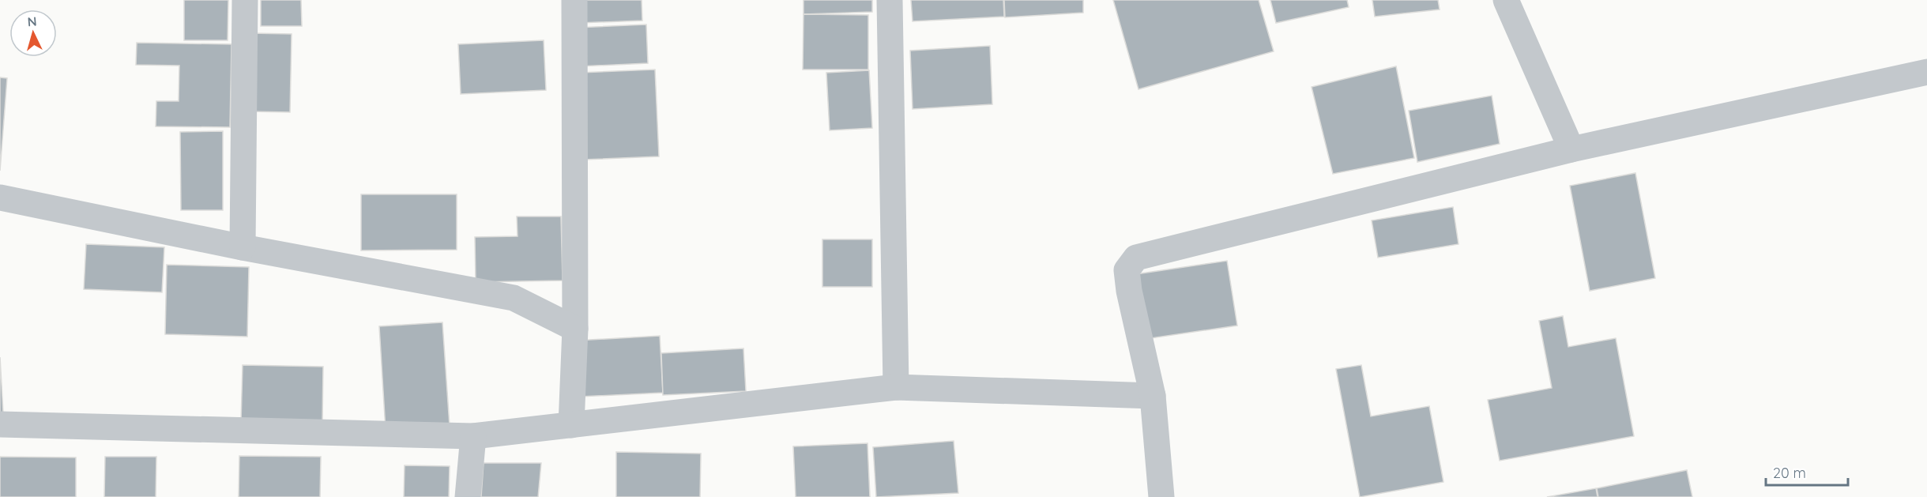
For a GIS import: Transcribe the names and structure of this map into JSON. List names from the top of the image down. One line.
{"scale_bar":"20 m","north":"top"}
